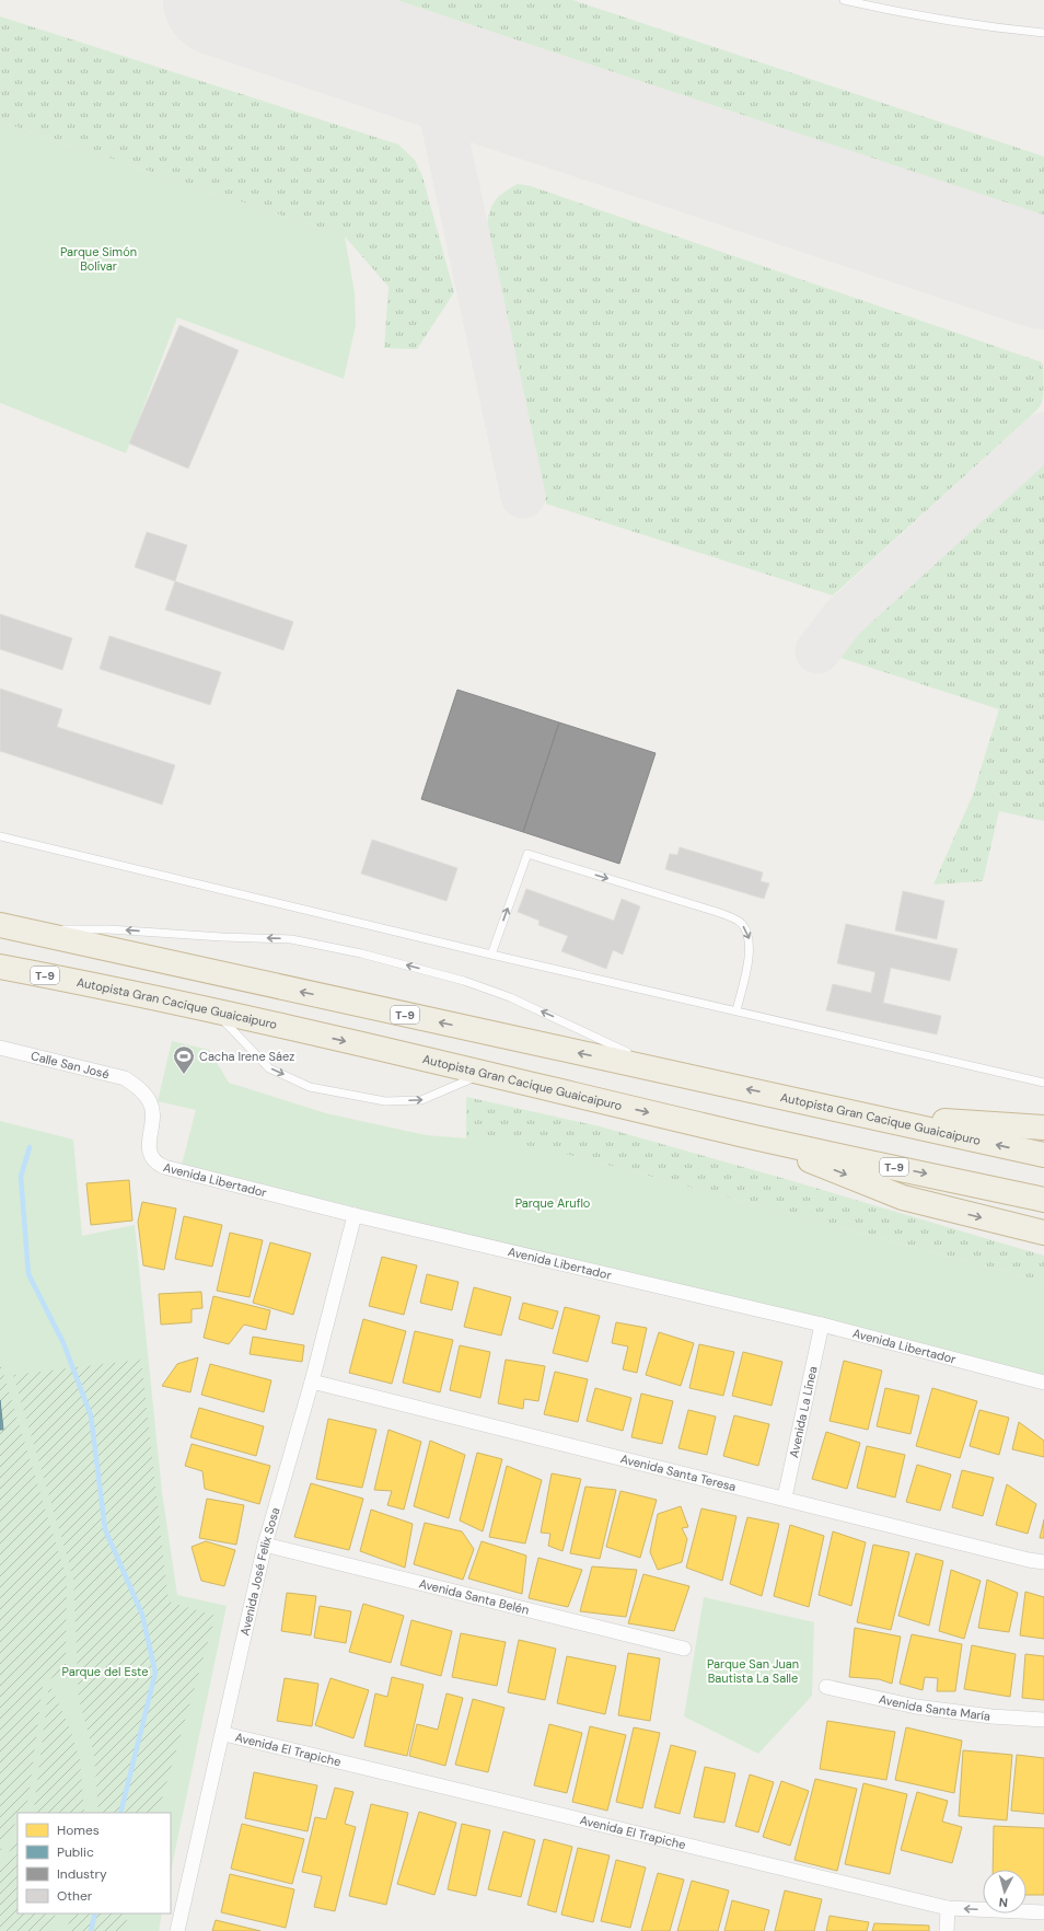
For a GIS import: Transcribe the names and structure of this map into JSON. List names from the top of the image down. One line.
{"streets":{"highway":["T-9","Autopista Gran Cacique Guaicaipuro"],"street":["Calle San José","Avenida Libertador","Avenida La Línea","Avenida Santa Teresa","Avenida José Felix Sosa","Avenida Santa Belén","Avenida Santa María","Avenida El Trapiche"]},"crossings":[["Calle San José","Avenida Libertador"],["Avenida Libertador","Avenida La Línea"],["Avenida Libertador","Avenida José Felix Sosa"],["Avenida La Línea","Avenida Santa Teresa"],["Avenida Santa Teresa","Avenida José Felix Sosa"],["Avenida José Felix Sosa","Avenida Santa Belén"],["Avenida José Felix Sosa","Avenida El Trapiche"]],"parks":["Parque Simón Bolívar","Parque Aruflo","Parque San Juan Bautista La Salle","Parque del Este"],"places":{"sports":["Cacha Irene Sáez"]},"legend":["Homes","Public","Industry","Other"],"north":"bottom"}
